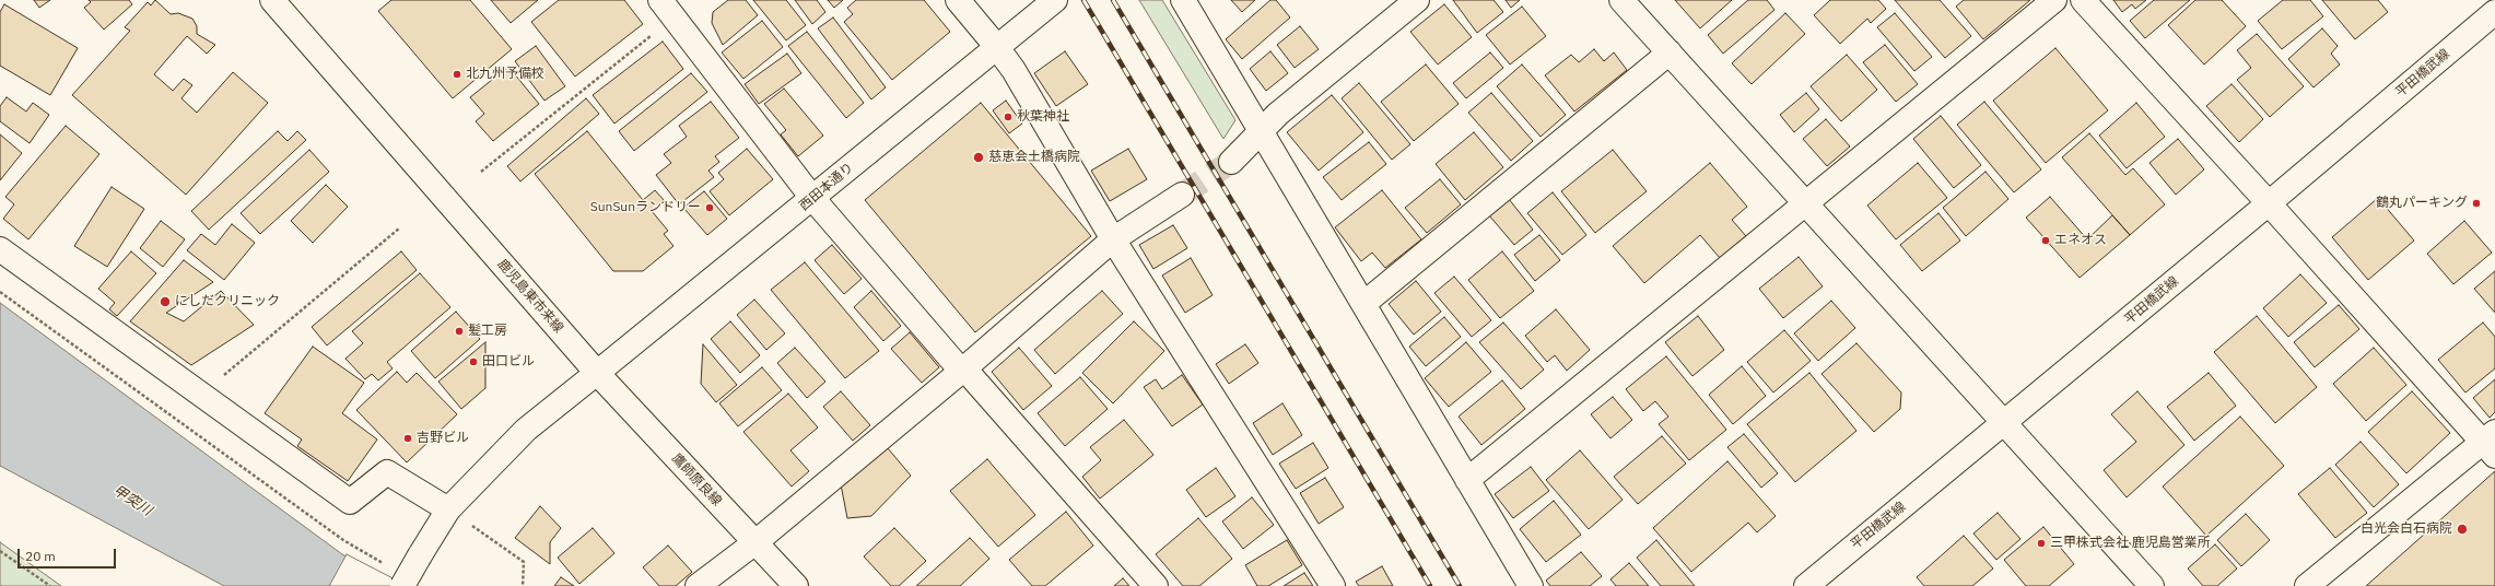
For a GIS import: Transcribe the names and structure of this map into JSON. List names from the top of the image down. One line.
{"streets":{"street":["平田橋武線","西田本通り","鹿児島東市来線","鷹師原良線"]},"crossings":[["西田本通り","鹿児島東市来線"],["西田本通り","鷹師原良線"],["鹿児島東市来線","鷹師原良線"]],"water":["甲突川"],"places":["北九州予備校","秋葉神社","慈恵会土橋病院","鶴丸パーキング","SunSunランドリー","エネオス","にしだクリニック","髪工房","田口ビル","吉野ビル","白光会白石病院","三甲株式会社 鹿児島営業所"],"scale_bar":"20 m"}
